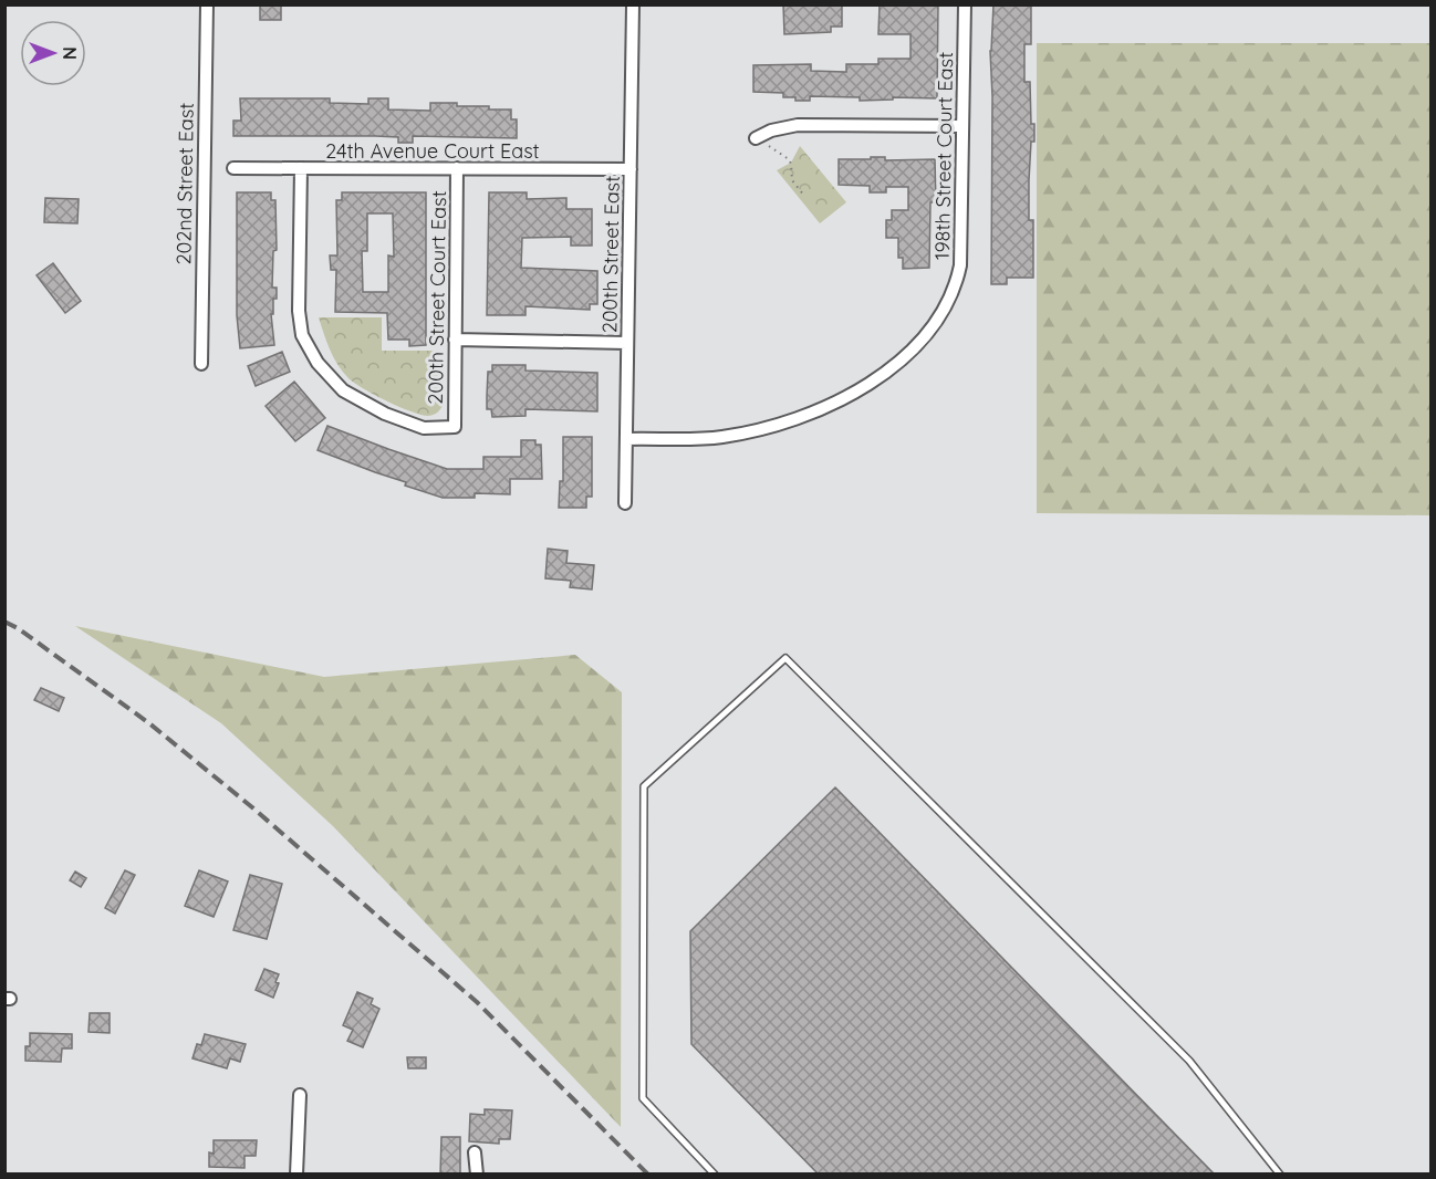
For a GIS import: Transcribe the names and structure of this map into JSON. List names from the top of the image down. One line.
{"streets":{"street":["24th Avenue Court East","198th Street Court East","202nd Street East","200th Street East","200th Street Court East"]},"crossings":[["24th Avenue Court East","200th Street East"],["24th Avenue Court East","200th Street Court East"],["198th Street Court East","200th Street East"]],"north":"right"}
